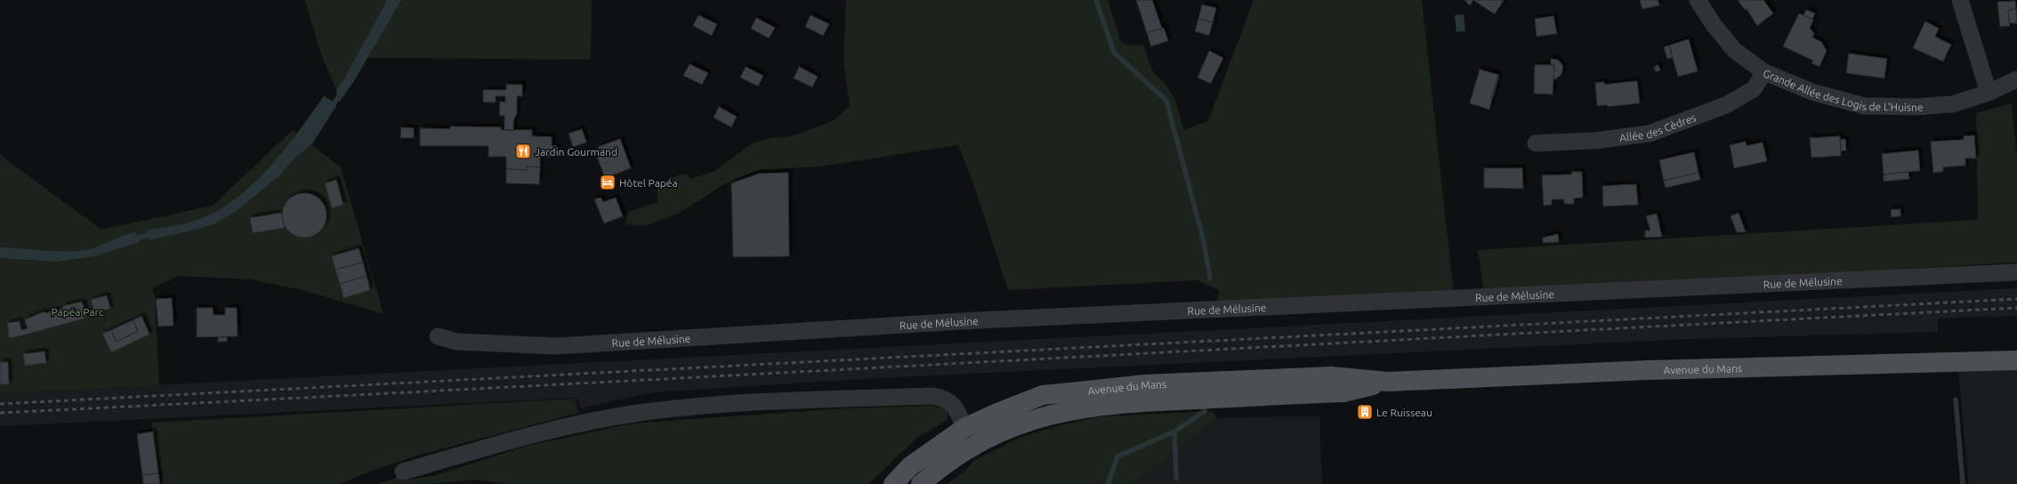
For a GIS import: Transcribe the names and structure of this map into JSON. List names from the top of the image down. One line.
{"streets":{"main road":["Avenue du Mans"],"street":["Grande Allée des Logis de L'Huisne","Allée des Cèdres","Rue de Mélusine"]},"crossings":[["Grande Allée des Logis de L'Huisne","Allée des Cèdres"]],"parks":["Papéa Parc"],"places":{"restaurant":["Jardin Gourmand"],"hotel":["Hôtel Papéa"],"building":["Le Ruisseau"]}}
